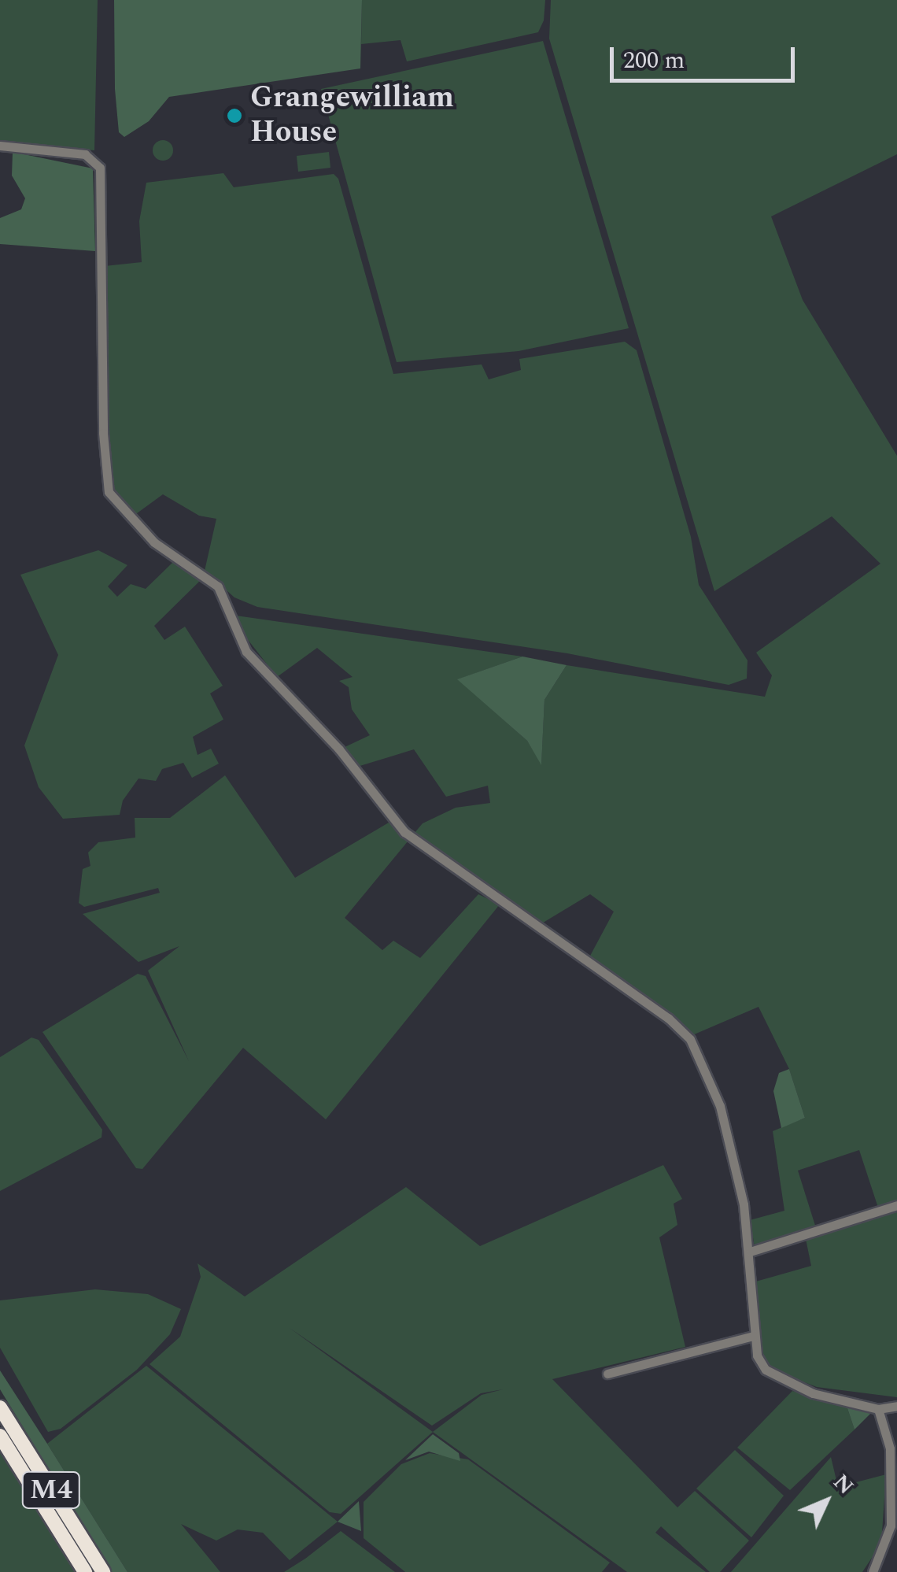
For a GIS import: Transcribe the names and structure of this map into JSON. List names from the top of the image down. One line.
{"streets":{"highway":["M4"]},"places":["Grangewilliam House"],"scale_bar":"200 m","north":"top right"}
